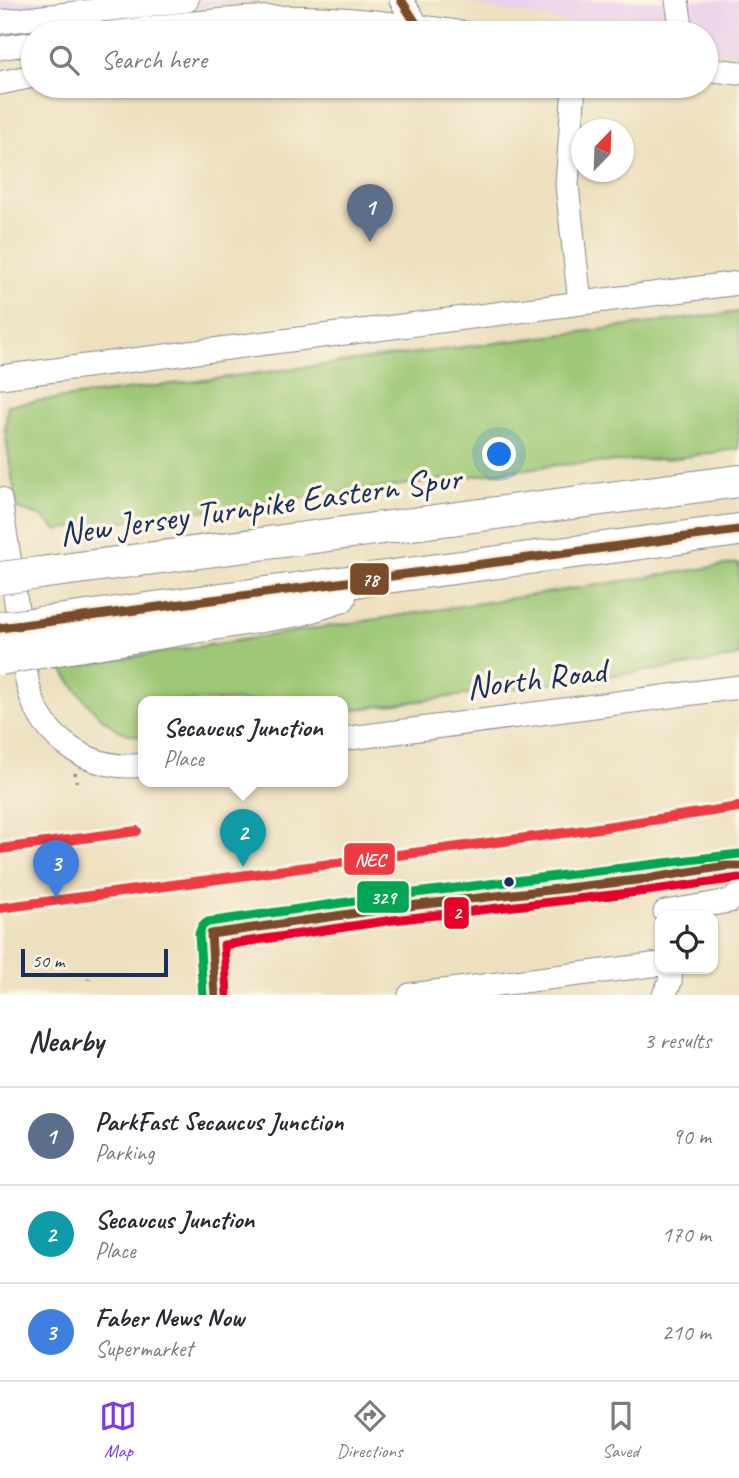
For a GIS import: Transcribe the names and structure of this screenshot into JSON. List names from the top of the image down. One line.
{"streets":{"highway":["New Jersey Turnpike Eastern Spur"],"street":["North Road"]},"lines":["transit line 78","transit line NEC","transit line 329","transit line 2"],"scale_bar":"50 m","north":"top right","page":{"search":"Search here","pins":["1","2","3"],"popup":["Secaucus Junction","Place"],"scale":"50 m","heading":["Nearby","3 results"],"list":[{"mark":"1","name":"ParkFast Secaucus Junction","note":"Parking","value":"90 m"},{"mark":"2","name":"Secaucus Junction","note":"Place","value":"170 m"},{"mark":"3","name":"Faber News Now","note":"Supermarket","value":"210 m"}],"nav":["Map","Directions","Saved"]}}
